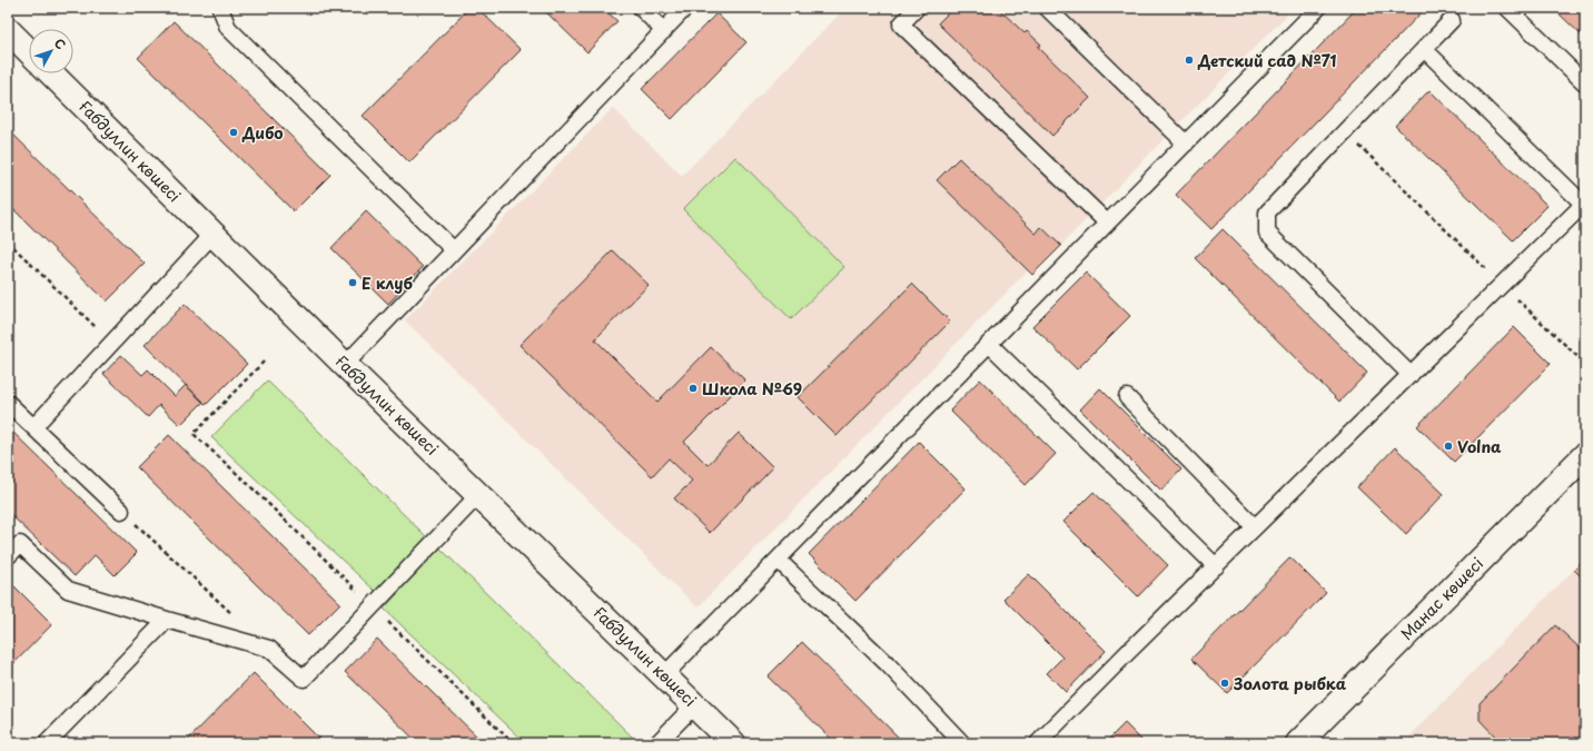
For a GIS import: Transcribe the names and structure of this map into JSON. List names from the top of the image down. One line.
{"streets":{"street":["Ғабдуллин көшесі","Манас көшесі"]},"places":["Детский сад №71","Дибо","Е клуб","Школа №69","Volna","Золота рыбка"],"north":"top right"}
